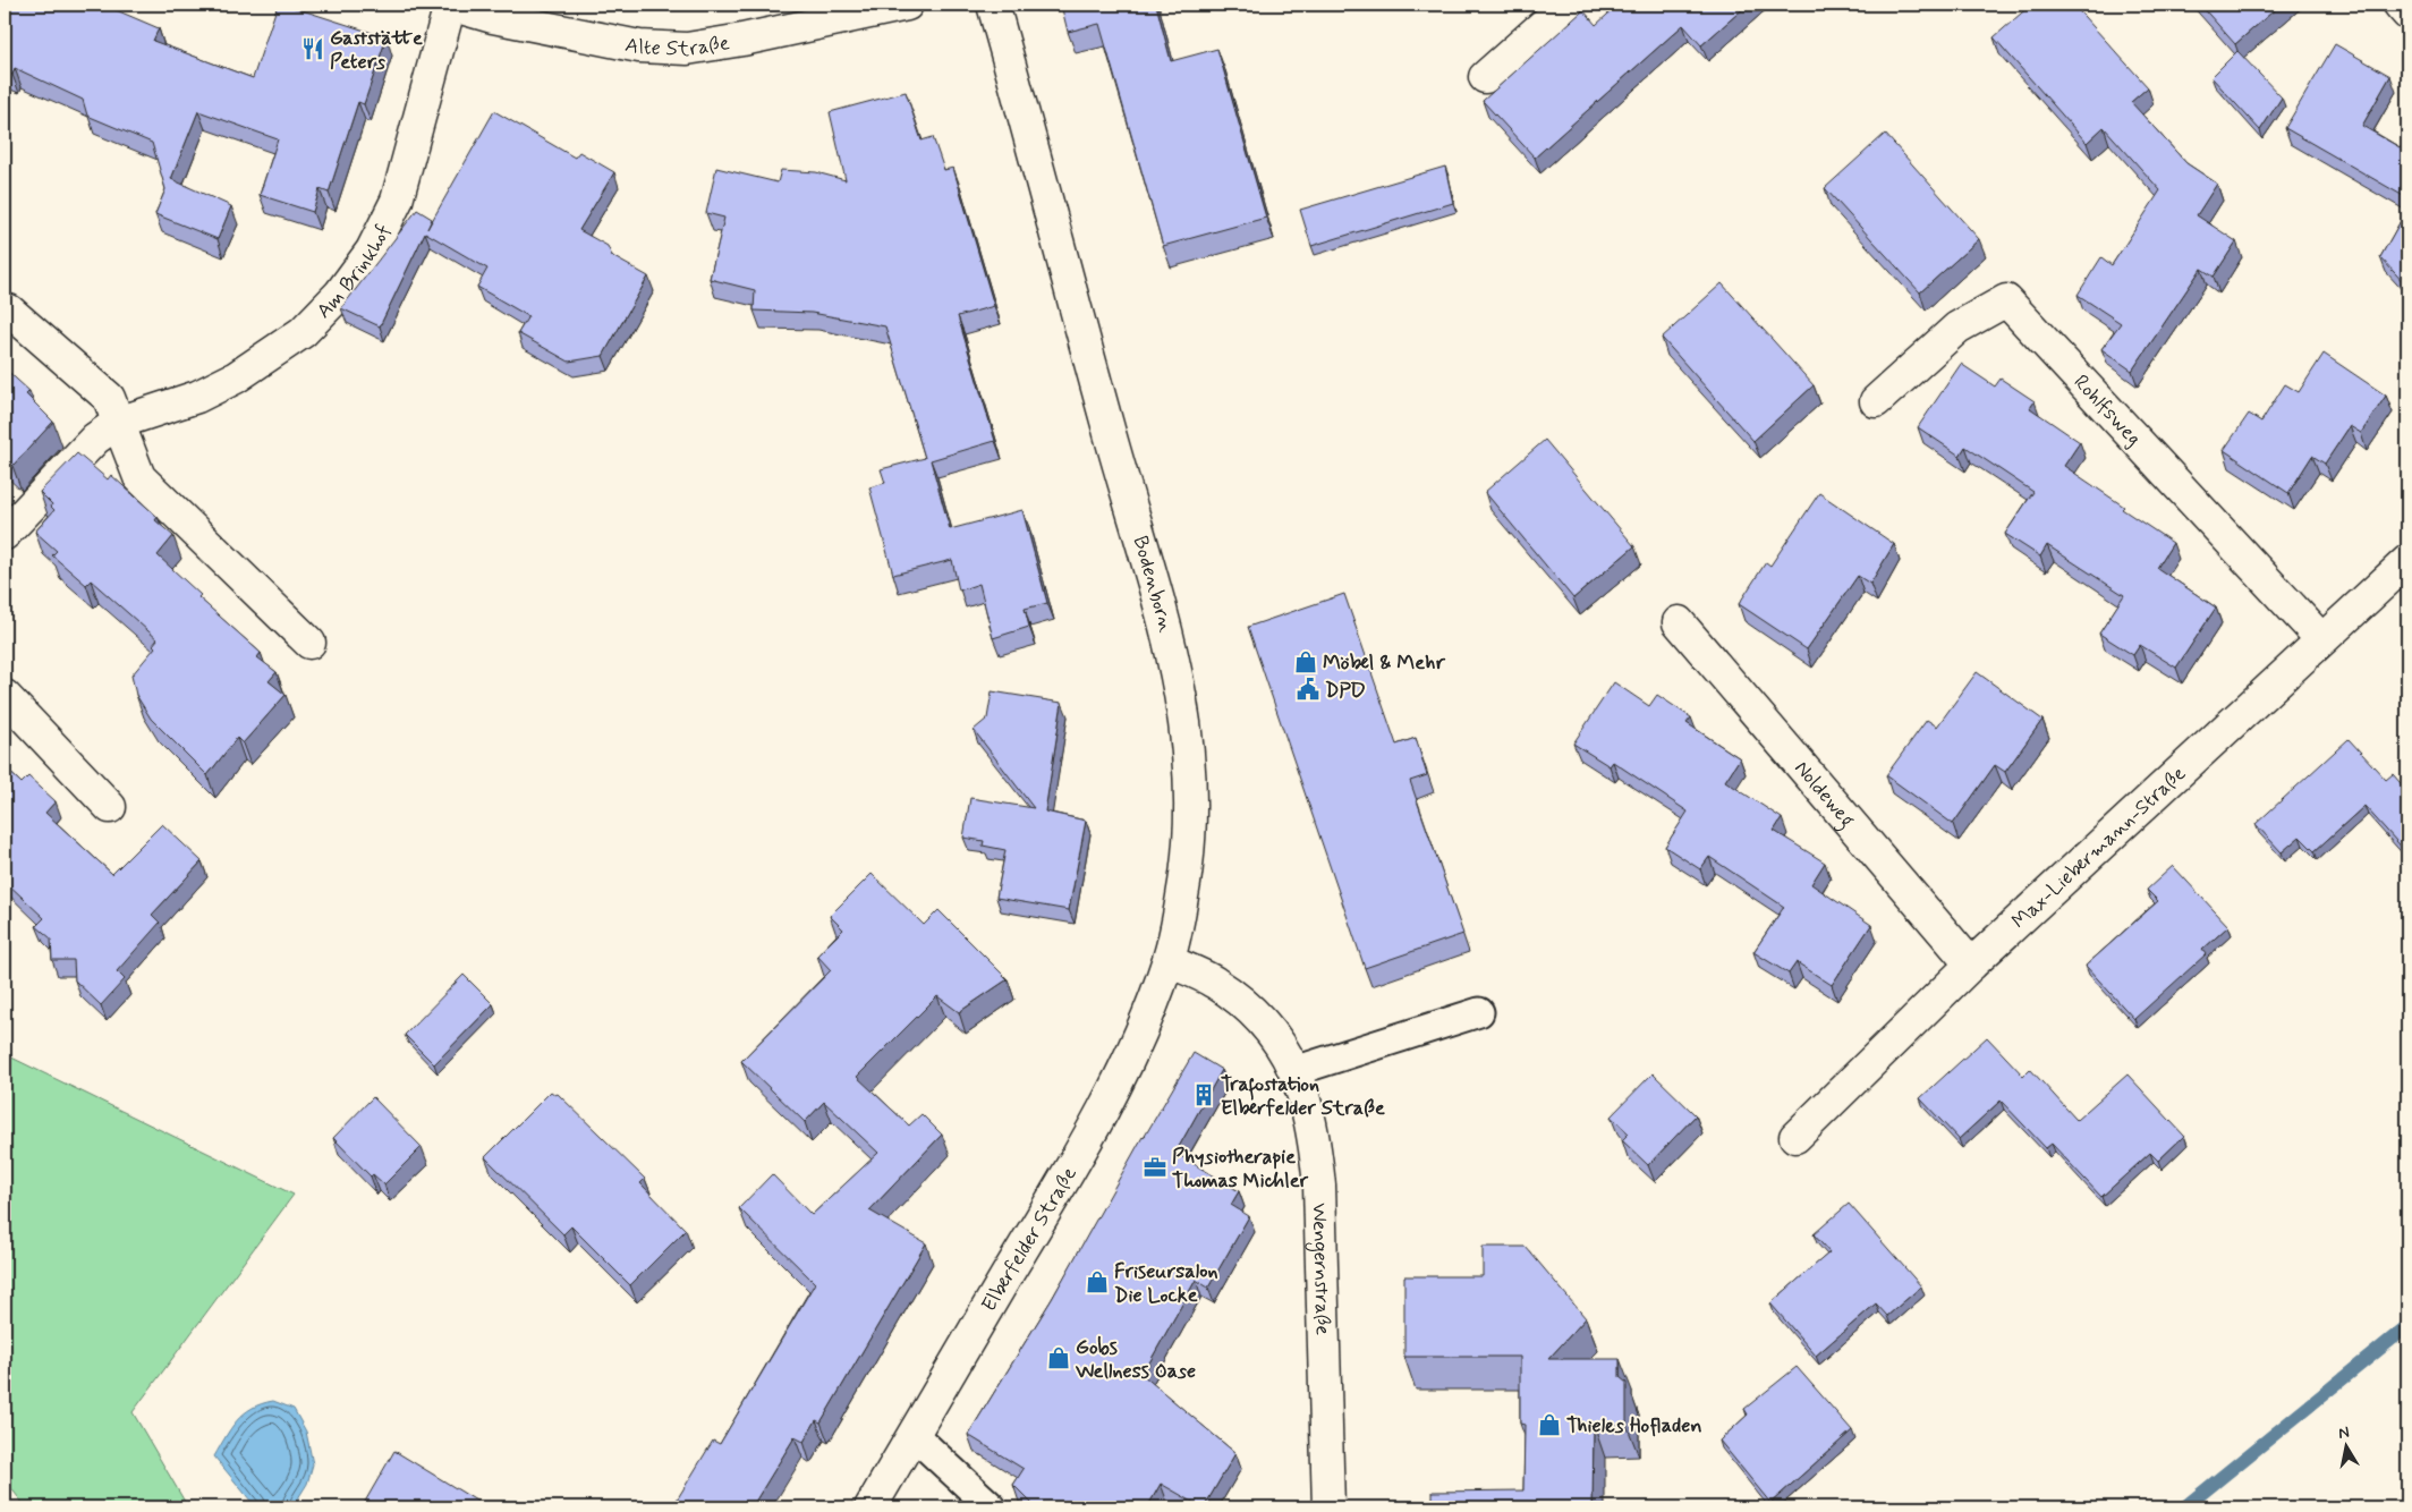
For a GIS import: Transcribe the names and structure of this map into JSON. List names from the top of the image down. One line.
{"streets":{"street":["Alte Straße","Am Brinkhof","Rohlfsweg","Bodenborn","Noldeweg","Max-Liebermann-Straße","Elberfelder Straße","Wengernstraße"]},"crossings":[["Alte Straße","Am Brinkhof"],["Rohlfsweg","Max-Liebermann-Straße"],["Bodenborn","Elberfelder Straße"],["Bodenborn","Wengernstraße"],["Noldeweg","Max-Liebermann-Straße"],["Elberfelder Straße","Wengernstraße"]],"places":{"restaurant":["Gaststätte Peters"],"shop":["Möbel & Mehr","Friseursalon Die Locke","Gobs Wellness Oase","Thieles Hofladen"],"public building":["DPD"],"building":["Trafostation Elberfelder Straße"],"office":["Physiotherapie Thomas Michler"]},"north":"top"}
